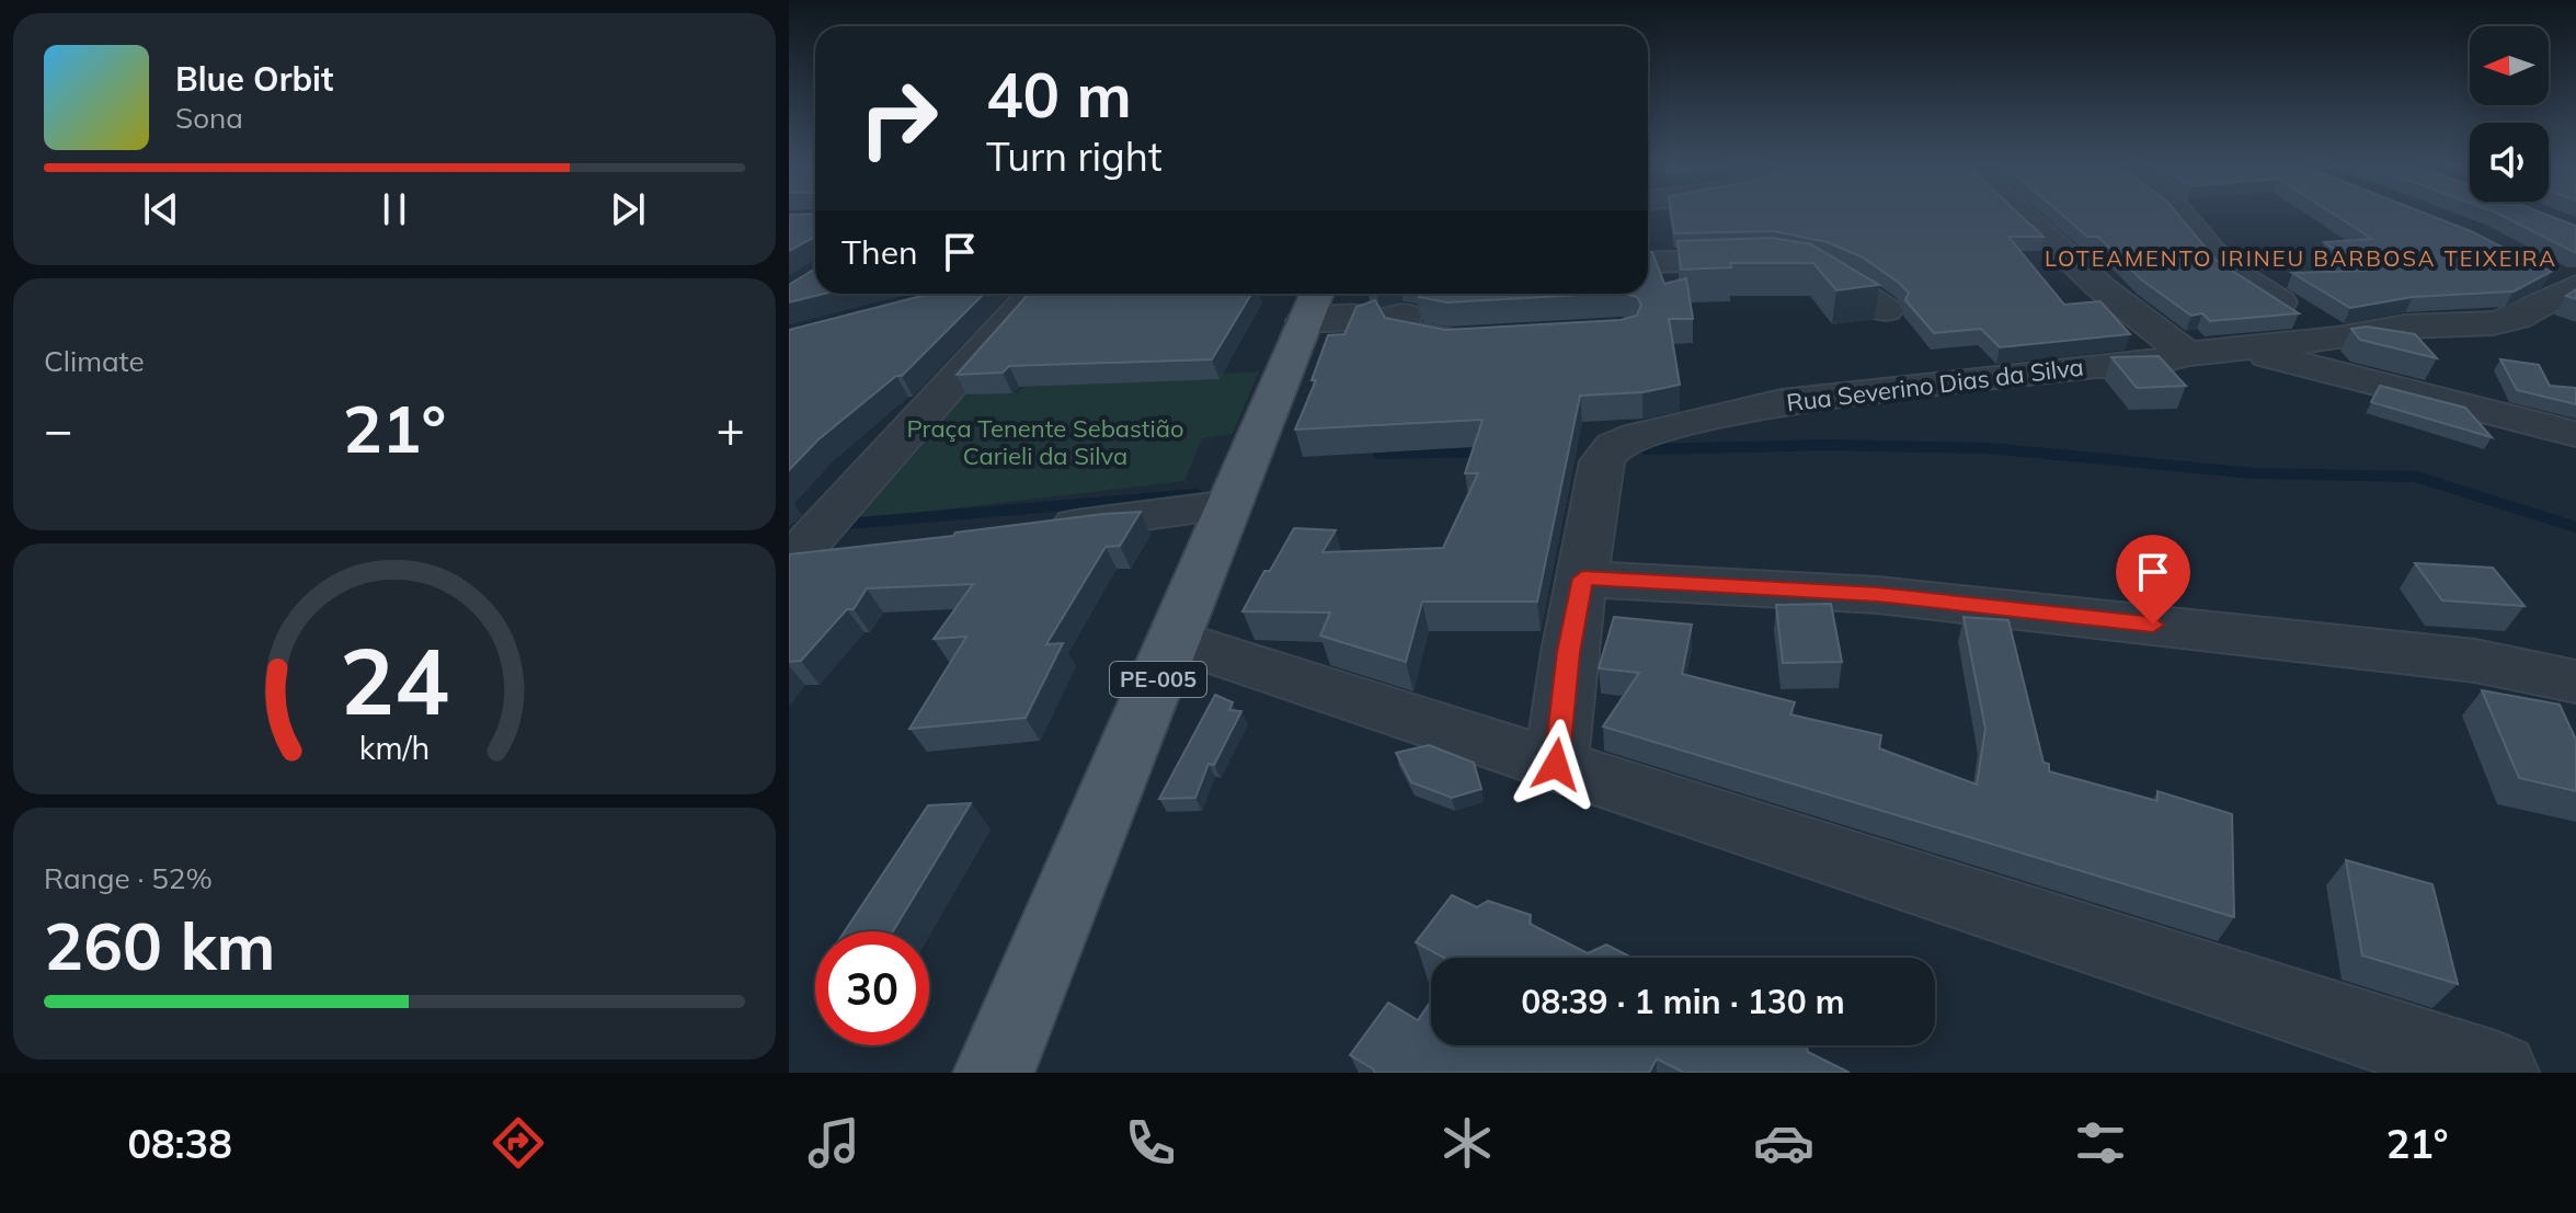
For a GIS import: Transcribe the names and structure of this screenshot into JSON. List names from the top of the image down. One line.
{"streets":{"main road":["PE-005"],"street":["Rua Severino Dias da Silva"]},"districts":["LOTEAMENTO IRINEU BARBOSA TEIXEIRA"],"parks":["Praça Tenente Sebastião Carieli da Silva"],"north":"left","page":{"turn":["40 m","Turn right"],"song":["Blue Orbit","Sona"],"then":"Then","tile":["Climate",["Range · 52%","260 km"]],"heat":["−","21°","+"],"limit":"30","trip":"08:39 · 1 min · 130 m","tabs":["08:38","21°"],"gauge":["24","km/h"]}}
